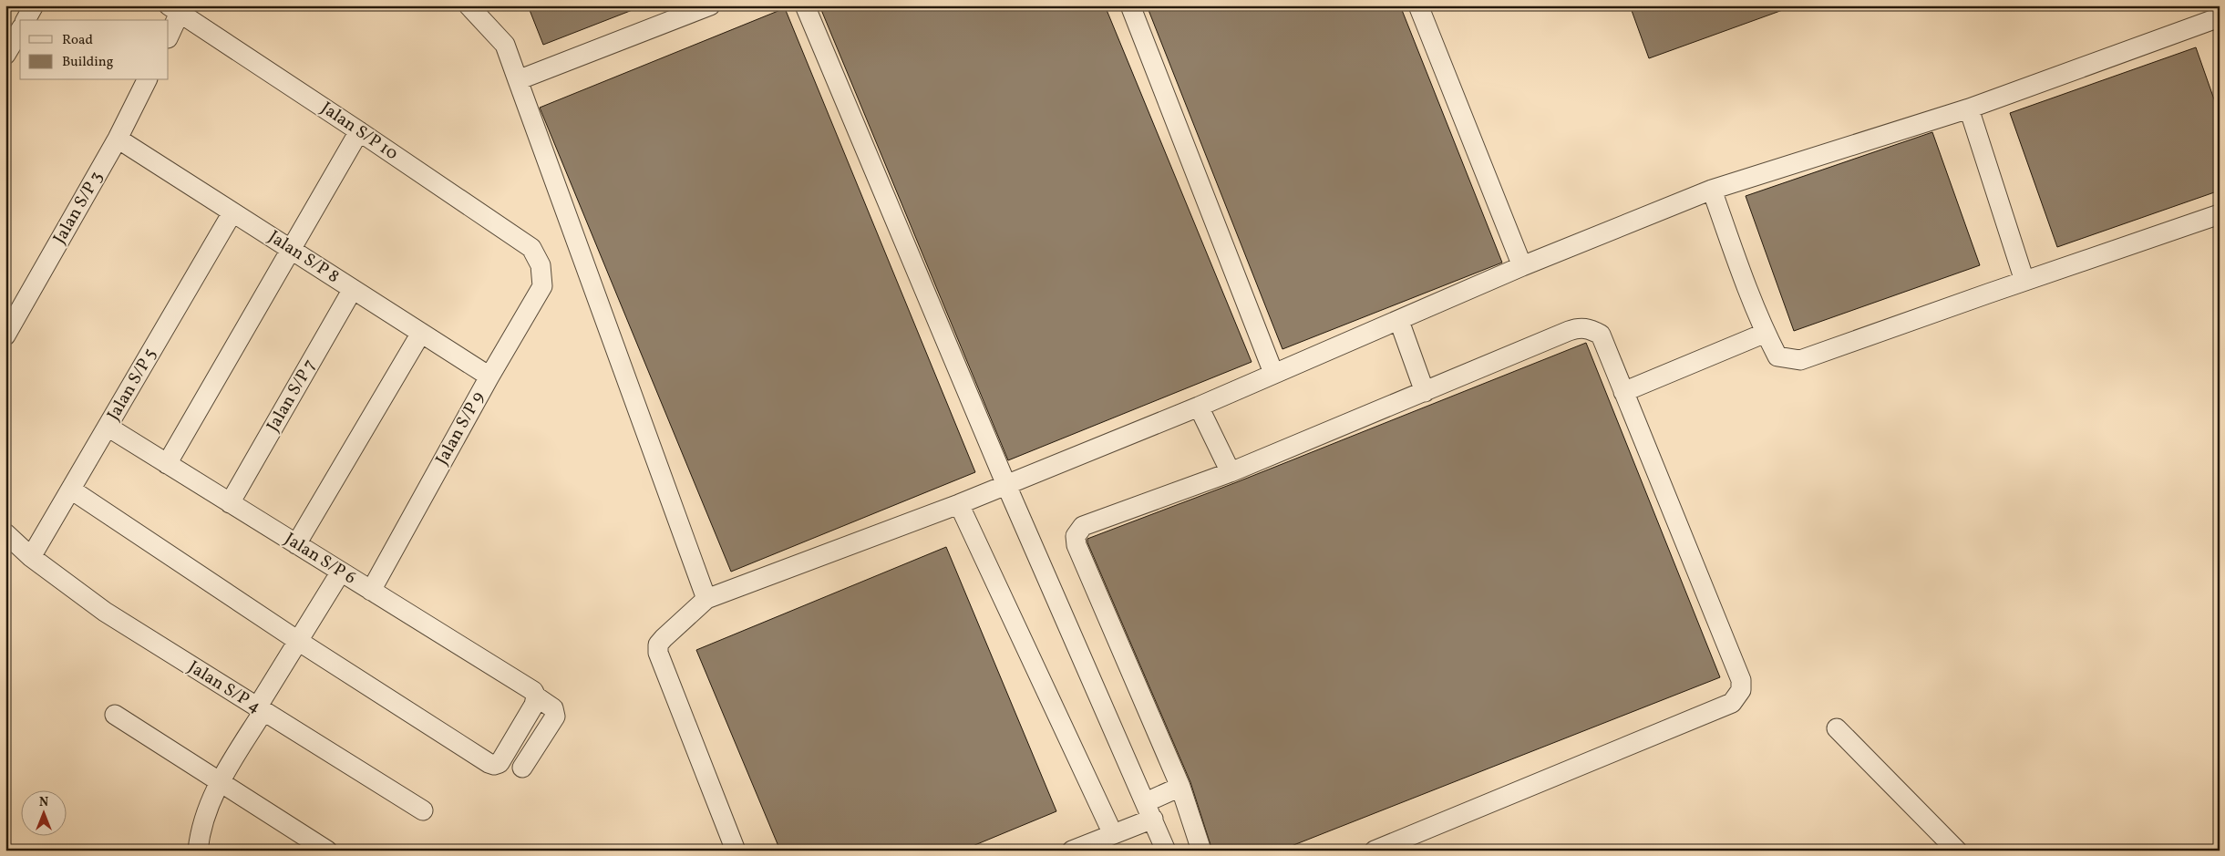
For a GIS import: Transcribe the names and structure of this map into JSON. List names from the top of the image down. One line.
{"streets":{"street":["Jalan S/P 10","Jalan S/P 3","Jalan S/P 8","Jalan S/P 5","Jalan S/P 7","Jalan S/P 9","Jalan S/P 6","Jalan S/P 4"]},"crossings":[["Jalan S/P 10","Jalan S/P 9"],["Jalan S/P 3","Jalan S/P 8"],["Jalan S/P 8","Jalan S/P 5"],["Jalan S/P 8","Jalan S/P 7"],["Jalan S/P 8","Jalan S/P 9"],["Jalan S/P 5","Jalan S/P 6"],["Jalan S/P 5","Jalan S/P 4"],["Jalan S/P 7","Jalan S/P 6"],["Jalan S/P 9","Jalan S/P 6"]],"legend":["Road","Building"],"north":"top"}
